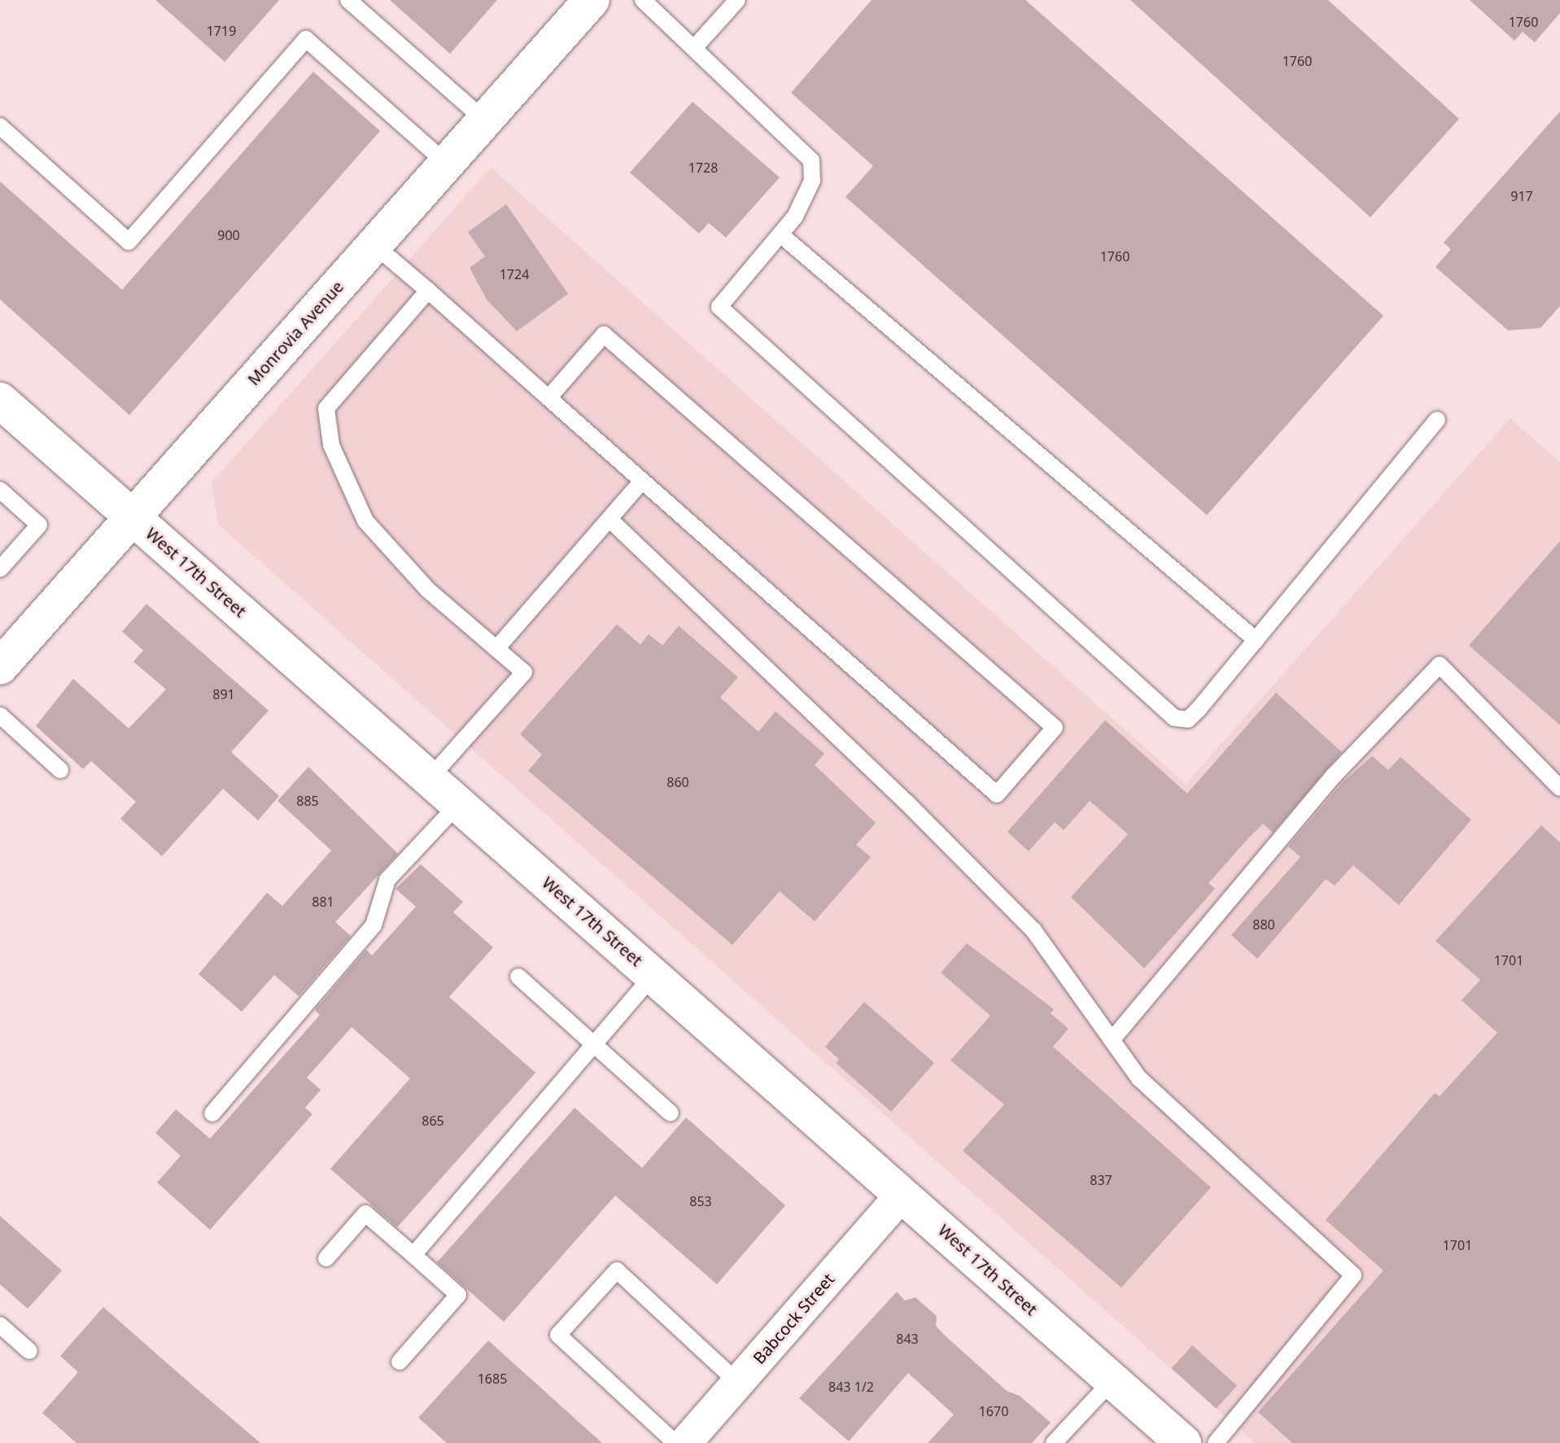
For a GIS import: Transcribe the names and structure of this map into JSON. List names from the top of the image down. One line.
{"streets":{"street":["Monrovia Avenue","West 17th Street","Babcock Street"]},"crossings":[["Monrovia Avenue","West 17th Street"],["West 17th Street","Babcock Street"]],"house_numbers":["1760","1719","1760","1728","917","900","1760","1724","891","860","885","881","880","1701","865","837","853","1701","843","1685","843 1/2","1670"]}
